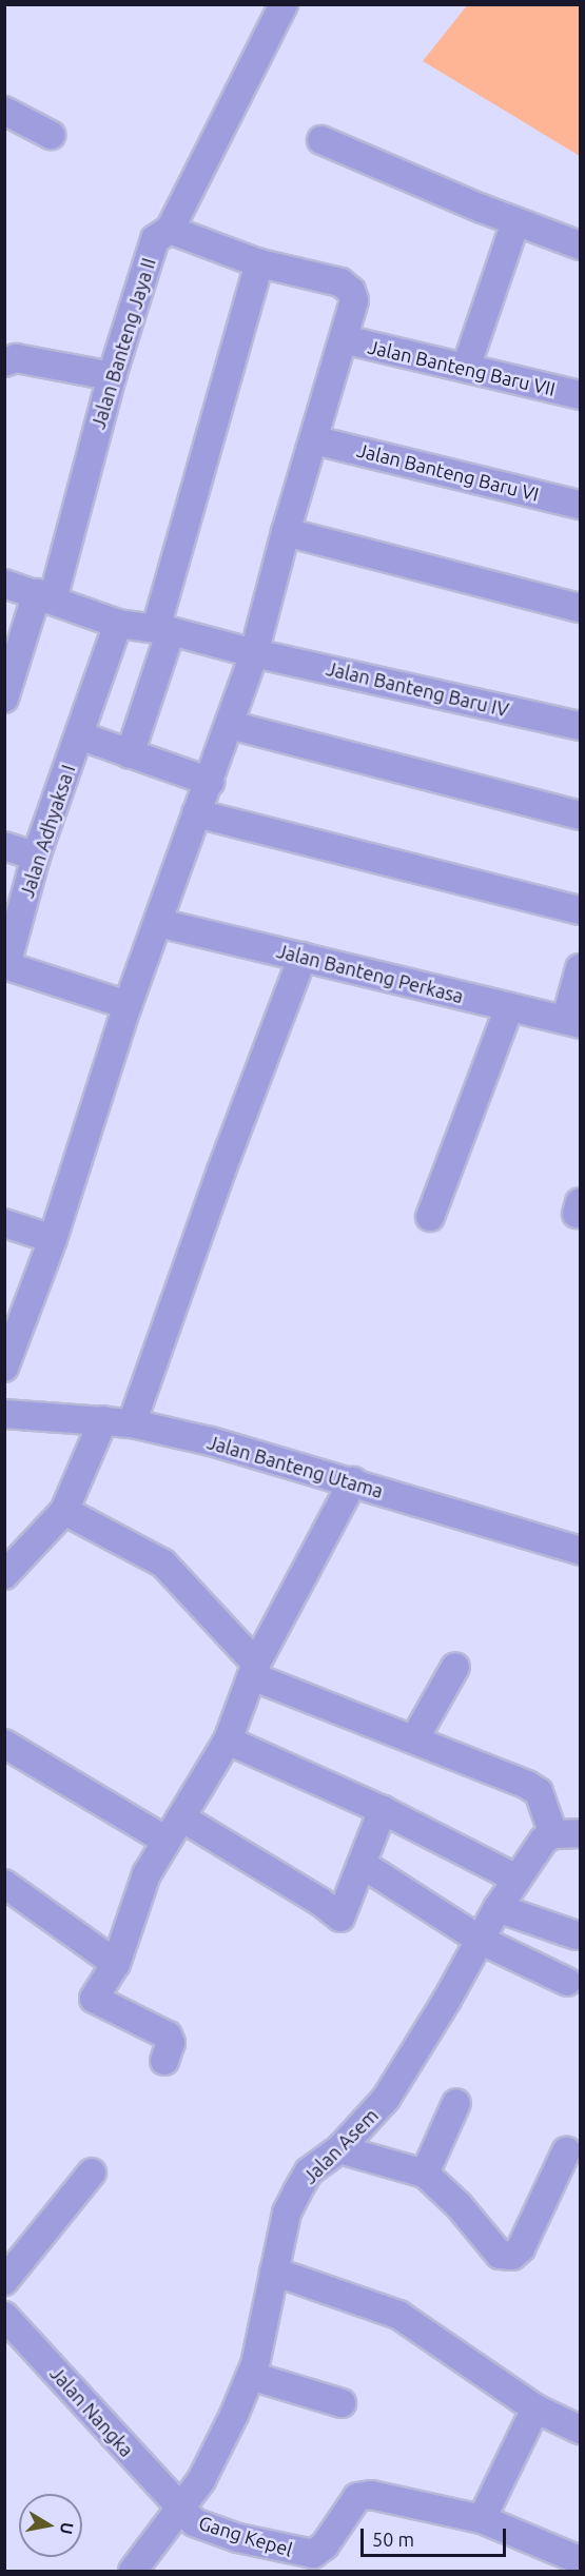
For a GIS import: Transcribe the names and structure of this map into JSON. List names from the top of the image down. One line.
{"streets":{"street":["Jalan Banteng Jaya II","Jalan Banteng Baru VII","Jalan Banteng Baru VI","Jalan Banteng Baru IV","Jalan Adhyaksa I","Jalan Banteng Perkasa","Jalan Banteng Utama","Jalan Asem","Jalan Nangka","Gang Kepel"]},"crossings":[["Jalan Banteng Jaya II","Jalan Banteng Baru IV"],["Jalan Banteng Baru IV","Jalan Adhyaksa I"],["Jalan Asem","Jalan Nangka"],["Jalan Asem","Gang Kepel"],["Jalan Nangka","Gang Kepel"]],"scale_bar":"50 m","north":"right"}
